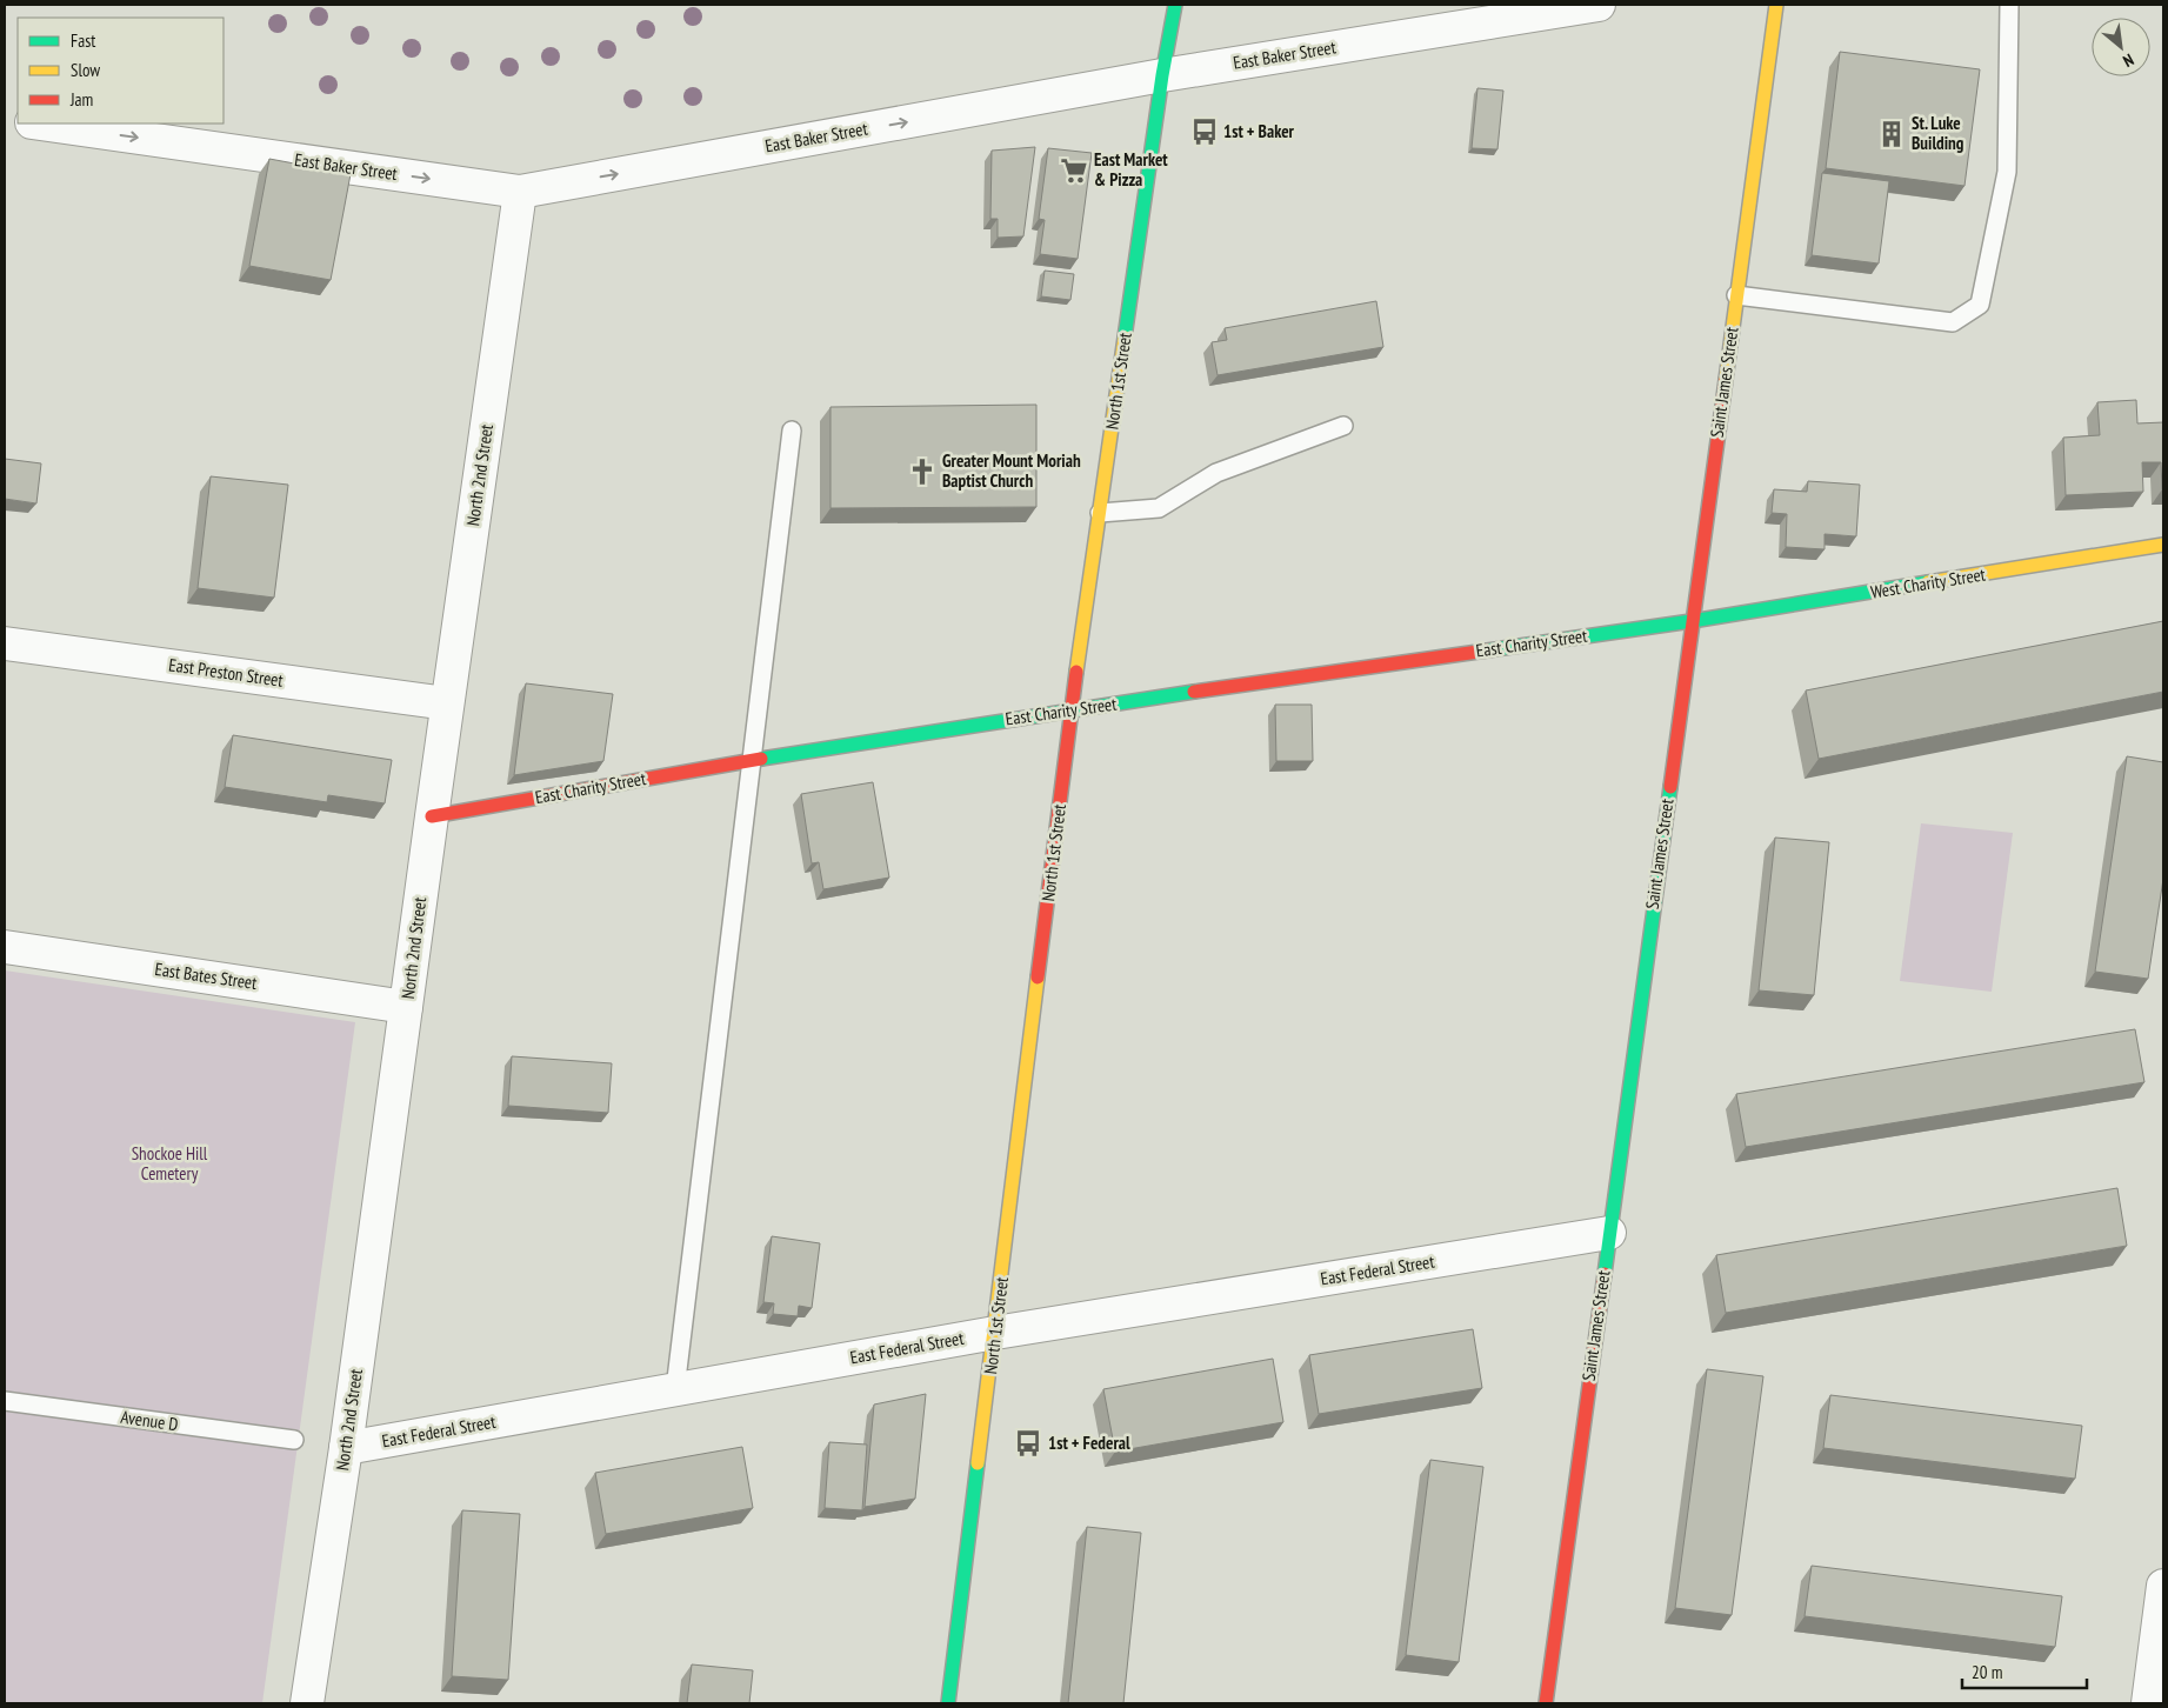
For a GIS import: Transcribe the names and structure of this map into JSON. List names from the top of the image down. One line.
{"streets":{"street":["East Baker Street","North 1st Street","Saint James Street","North 2nd Street","West Charity Street","East Charity Street","East Preston Street","East Bates Street","East Federal Street"],"lane":["Avenue D"]},"crossings":[["East Baker Street","North 1st Street"],["East Baker Street","North 2nd Street"],["North 1st Street","East Charity Street"],["North 1st Street","East Federal Street"],["Saint James Street","West Charity Street"],["Saint James Street","East Charity Street"],["Saint James Street","East Federal Street"],["North 2nd Street","East Charity Street"],["North 2nd Street","East Preston Street"],["North 2nd Street","East Bates Street"],["North 2nd Street","East Federal Street"],["West Charity Street","East Charity Street"]],"one_way":["East Baker Street"],"parks":["Shockoe Hill Cemetery"],"places":{"bus stop":["1st + Baker","1st + Federal"],"building":["St. Luke Building"],"supermarket":["East Market & Pizza"],"church":["Greater Mount Moriah Baptist Church"]},"legend":["Fast","Slow","Jam"],"scale_bar":"20 m","north":"bottom right"}
